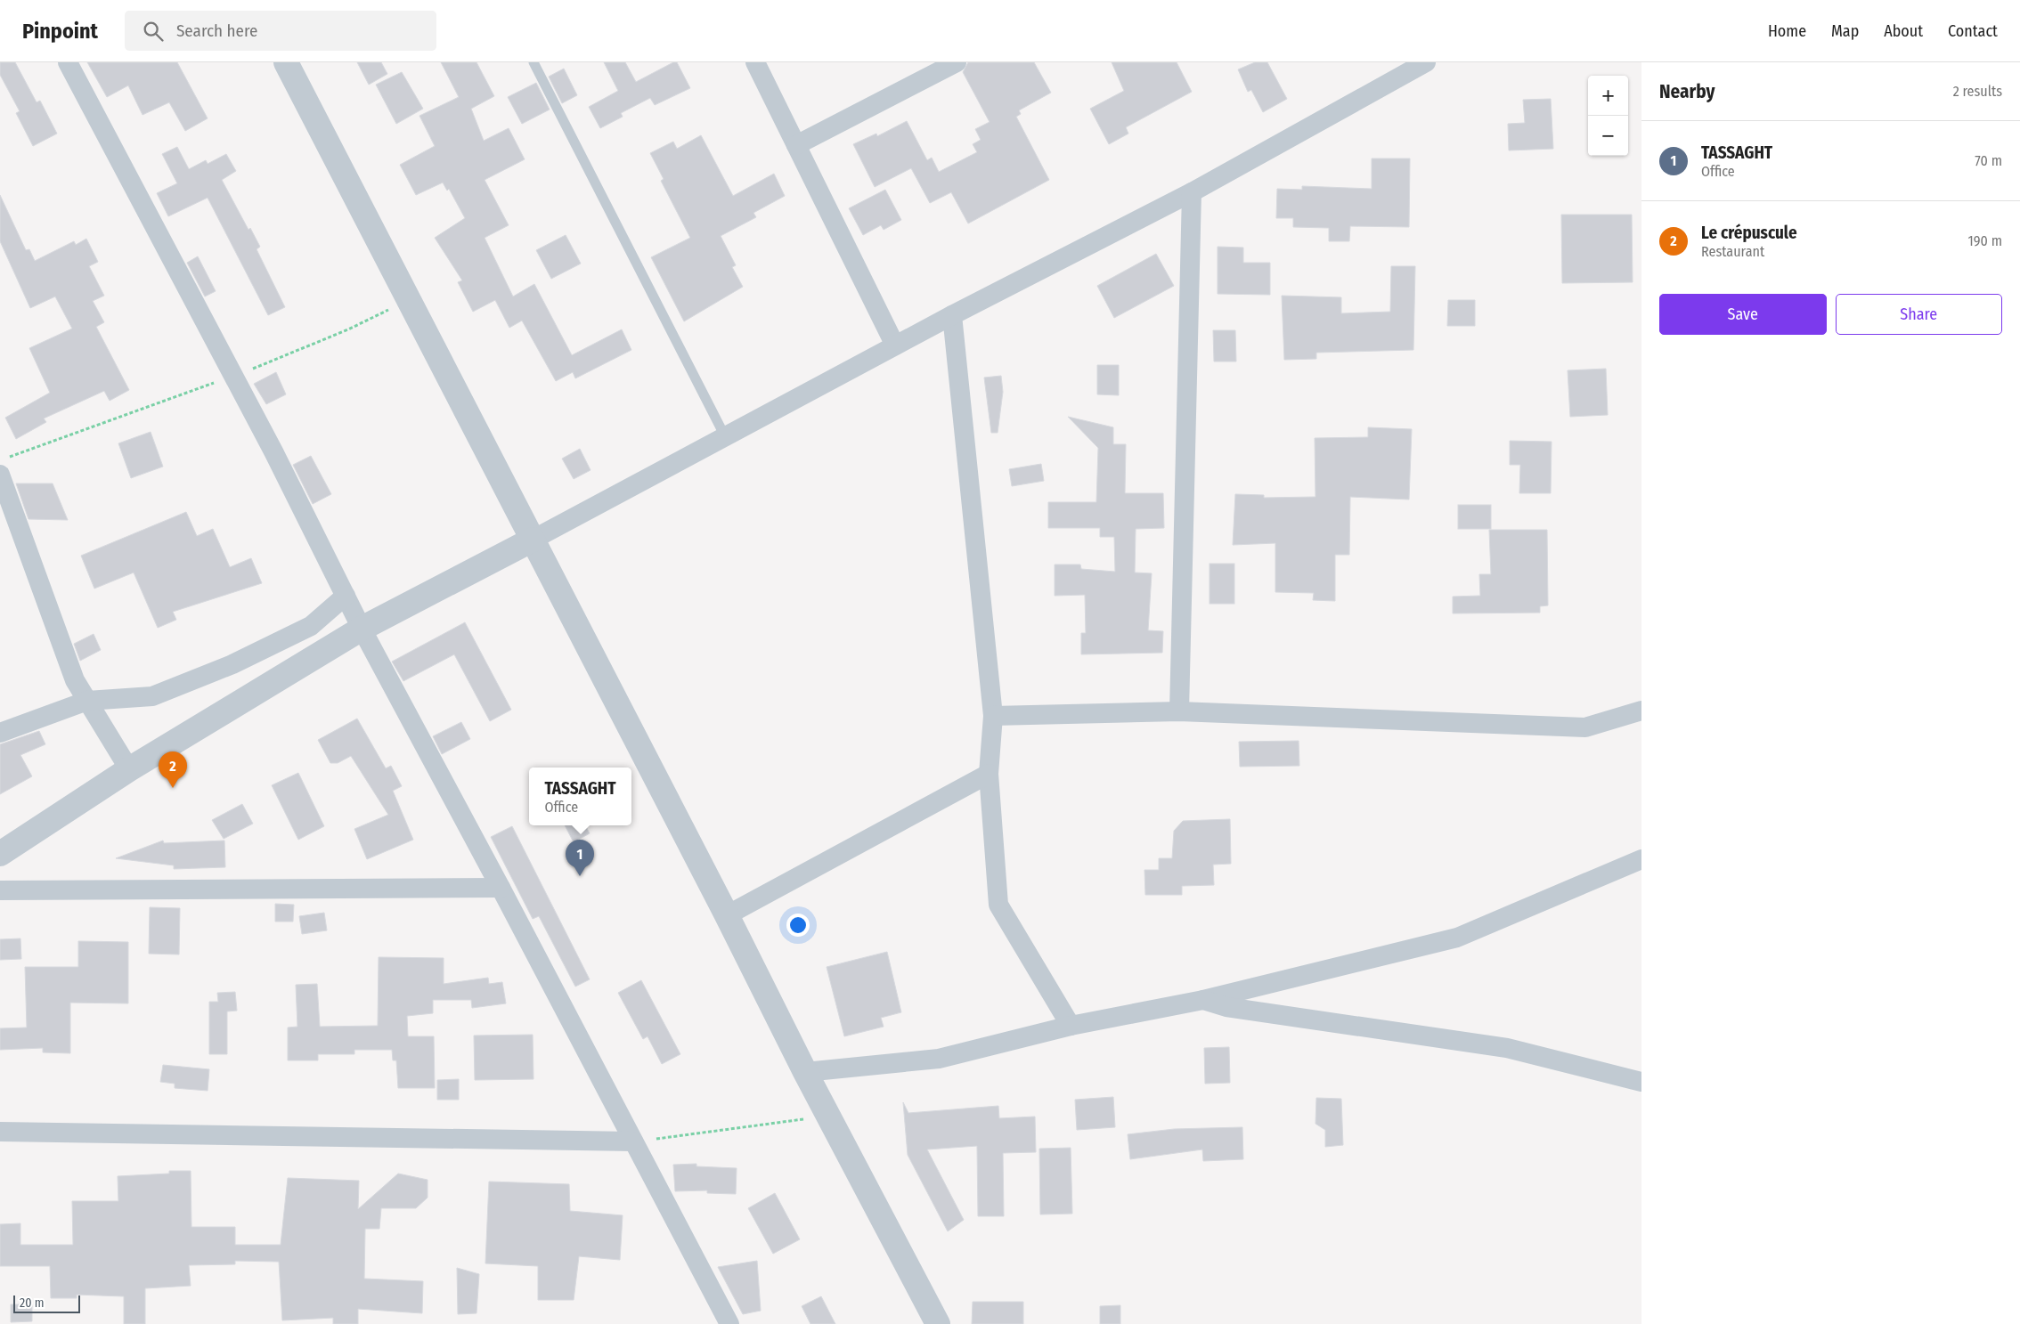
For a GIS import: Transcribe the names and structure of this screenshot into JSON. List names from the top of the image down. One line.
{"scale_bar":"20 m","page":{"header":"Pinpoint","search":"Search here","nav":["Home","Map","About","Contact"],"heading":["Nearby","2 results"],"map_buttons":["+","−"],"list":[{"mark":"1","name":"TASSAGHT","note":"Office","value":"70 m"},{"mark":"2","name":"Le crépuscule","note":"Restaurant","value":"190 m"}],"buttons":["Save","Share"],"pins":["2","1"],"popup":["TASSAGHT","Office"],"scale":"20 m"}}
